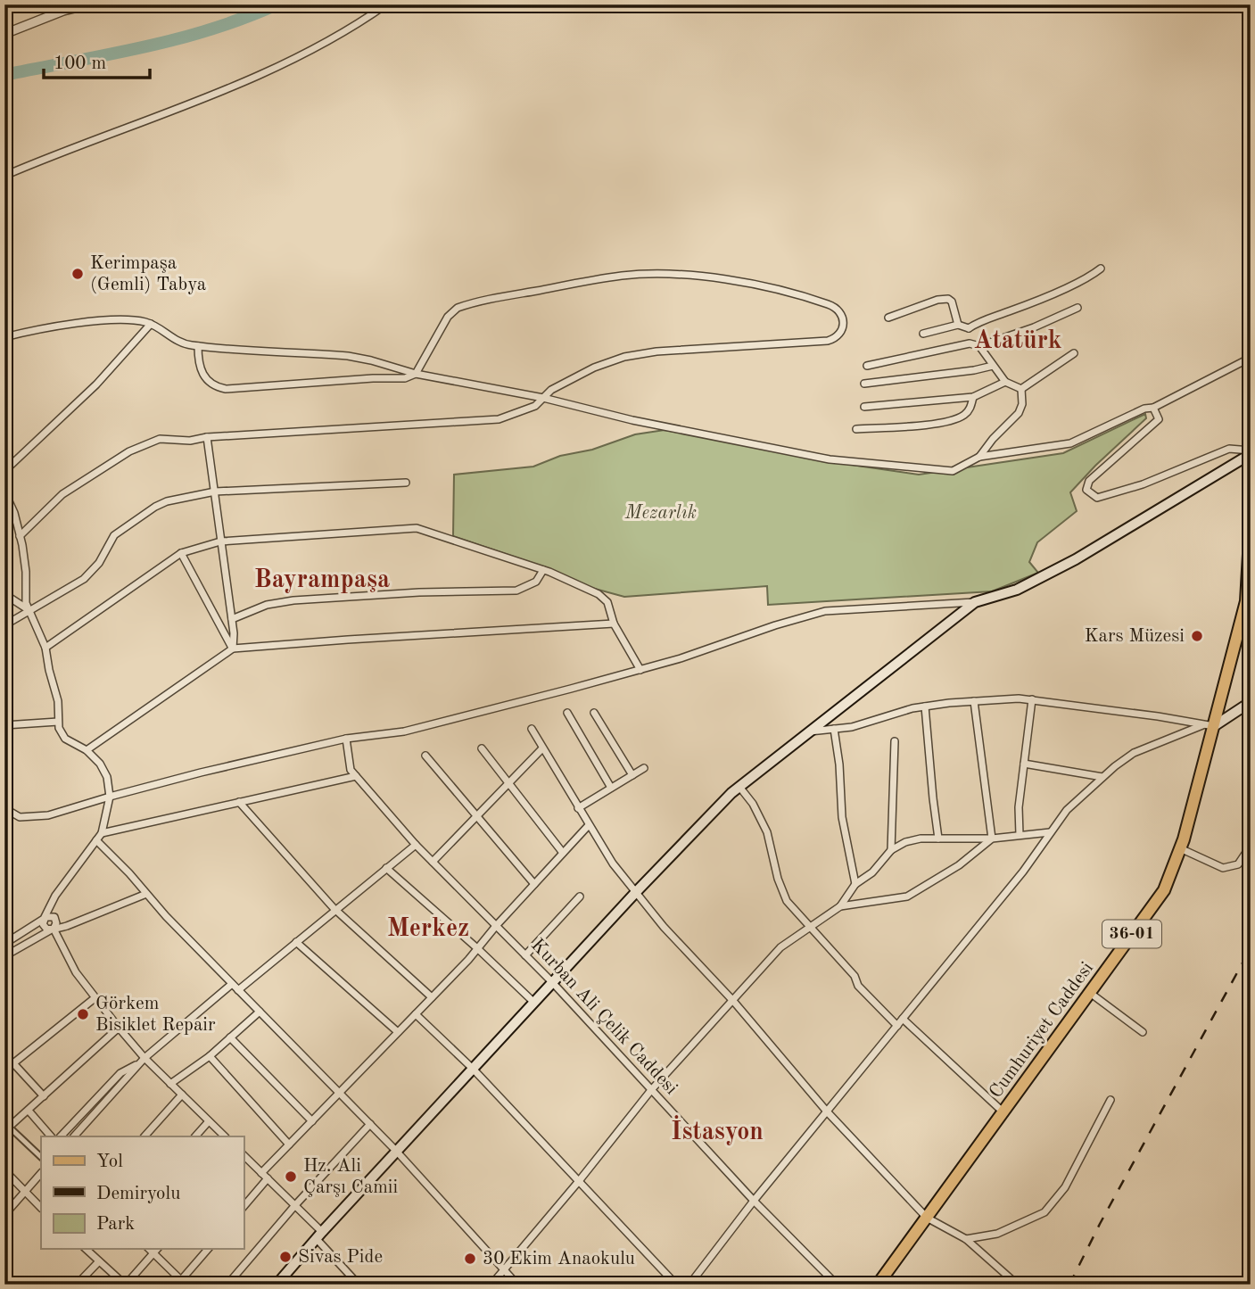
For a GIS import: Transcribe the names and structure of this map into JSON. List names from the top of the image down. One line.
{"streets":{"main road":["36-01","Cumhuriyet Caddesi"],"street":["Kurban Ali Çelik Caddesi"]},"districts":["Atatürk","Bayrampaşa","Merkez","İstasyon"],"parks":["Mezarlık"],"places":["Kerimpaşa (Gemli) Tabya","Kars Müzesi̇","Görkem Bisiklet Repair","Hz. Ali Çarşı Camii","Sivas Pide","30 Ekim Anaokulu"],"legend":["Yol","Demiryolu","Park"],"scale_bar":"100 m"}
